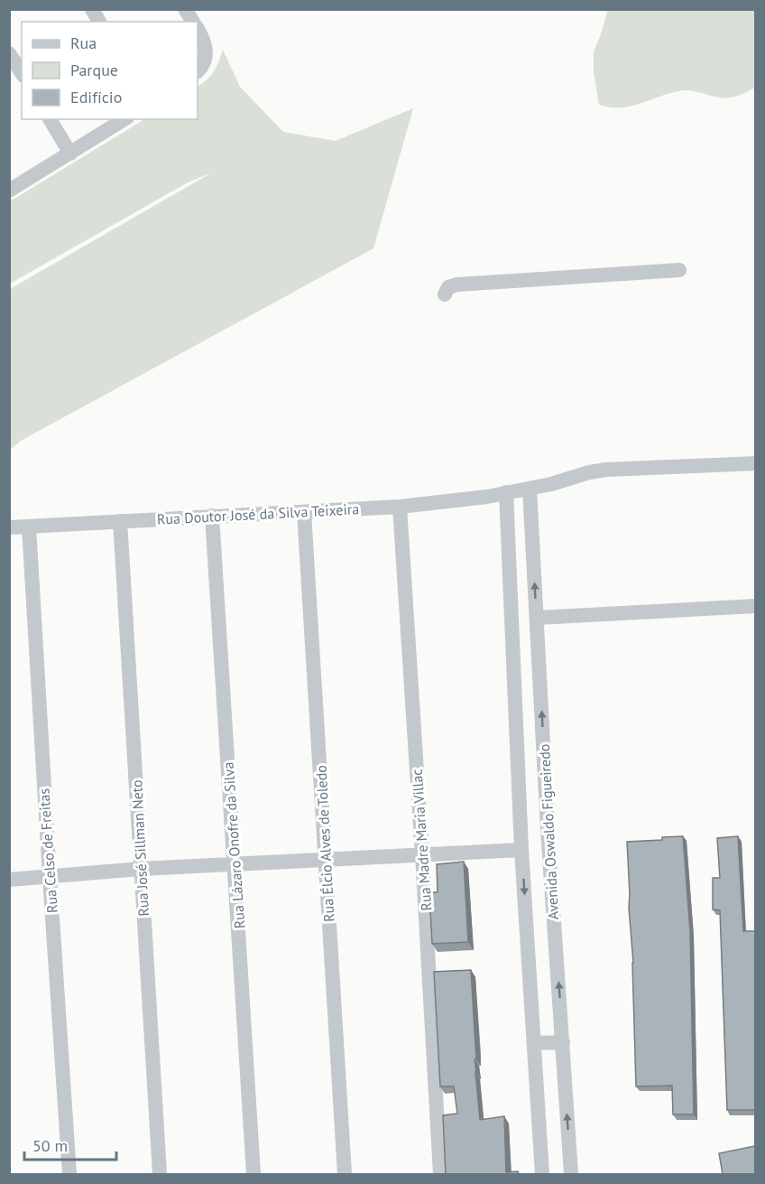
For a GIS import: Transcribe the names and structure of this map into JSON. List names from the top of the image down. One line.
{"streets":{"street":["Rua Doutor José da Silva Teixeira","Avenida Oswaldo Figueiredo","Rua Madre Maria Villac","Rua Élcio Alves de Toledo","Rua Lázaro Onofre da Silva","Rua José Sillman Neto","Rua Celso de Freitas"]},"crossings":[["Rua Doutor José da Silva Teixeira","Avenida Oswaldo Figueiredo"],["Rua Doutor José da Silva Teixeira","Rua Madre Maria Villac"],["Rua Doutor José da Silva Teixeira","Rua Élcio Alves de Toledo"],["Rua Doutor José da Silva Teixeira","Rua Lázaro Onofre da Silva"],["Rua Doutor José da Silva Teixeira","Rua José Sillman Neto"],["Rua Doutor José da Silva Teixeira","Rua Celso de Freitas"]],"legend":["Rua","Parque","Edifício"],"scale_bar":"50 m"}
